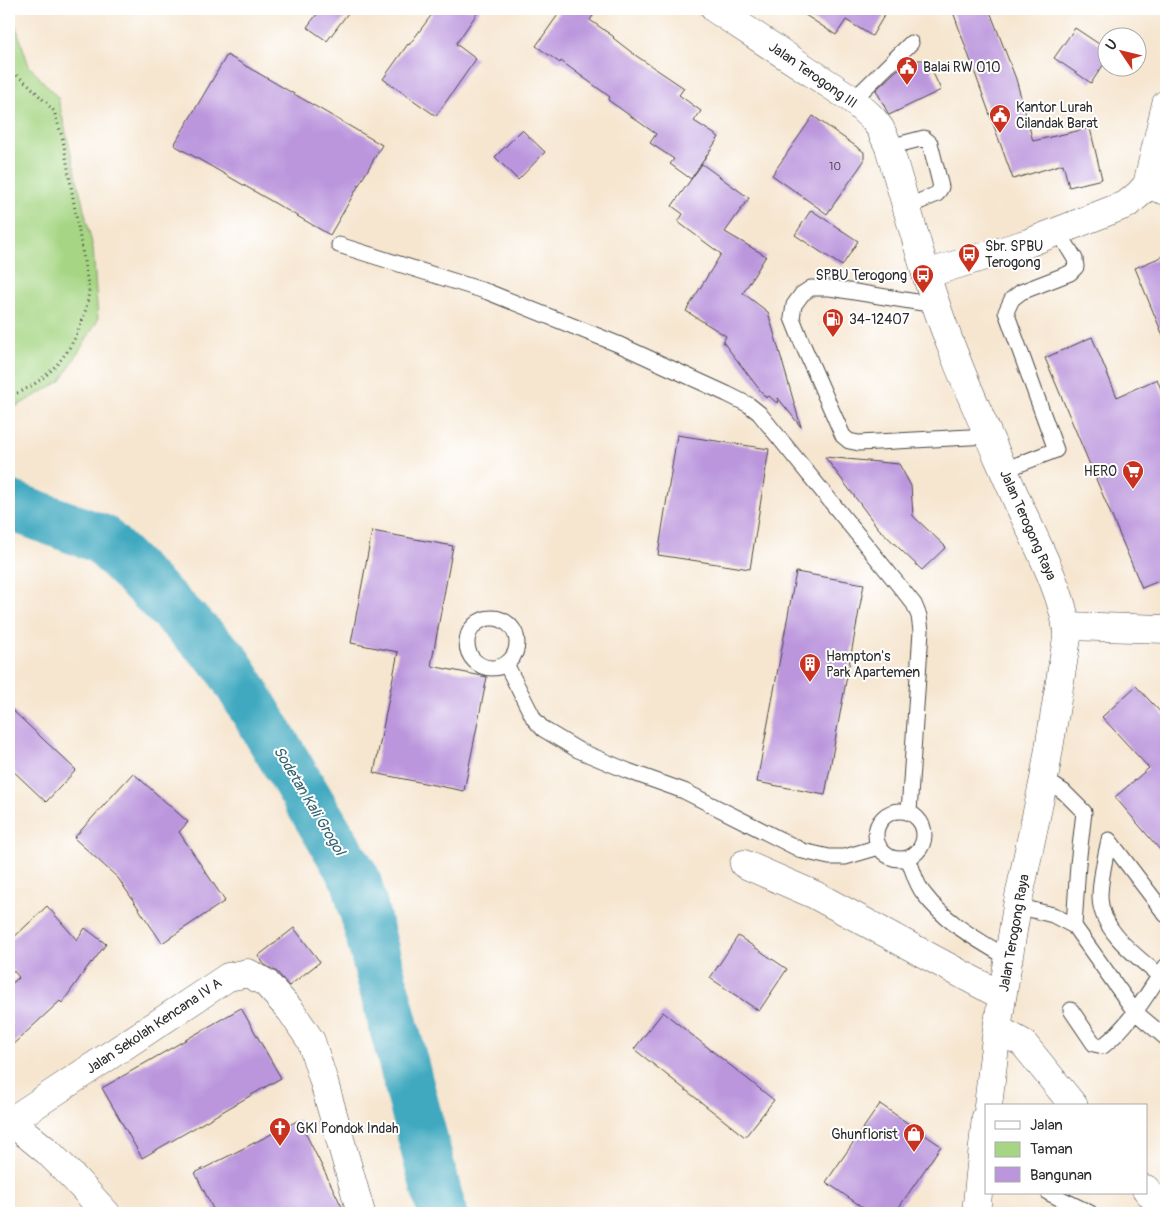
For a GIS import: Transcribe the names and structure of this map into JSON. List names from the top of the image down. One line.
{"streets":{"street":["Jalan Terogong III","Jalan Terogong Raya","Jalan Sekolah Kencana IV A"]},"crossings":[["Jalan Terogong III","Jalan Terogong Raya"]],"water":["Sodetan Kali Grogol"],"places":{"public building":["Balai RW 010","Kantor Lurah Cilandak Barat"],"bus stop":["Sbr. SPBU Terogong","SPBU Terogong"],"fuel station":["34-12407"],"supermarket":["HERO"],"building":["Hampton's Park Apartemen"],"church":["GKI Pondok Indah"],"shop":["Ghunflorist"]},"house_numbers":["10"],"legend":["Jalan","Taman","Bangunan"],"north":"top left"}
